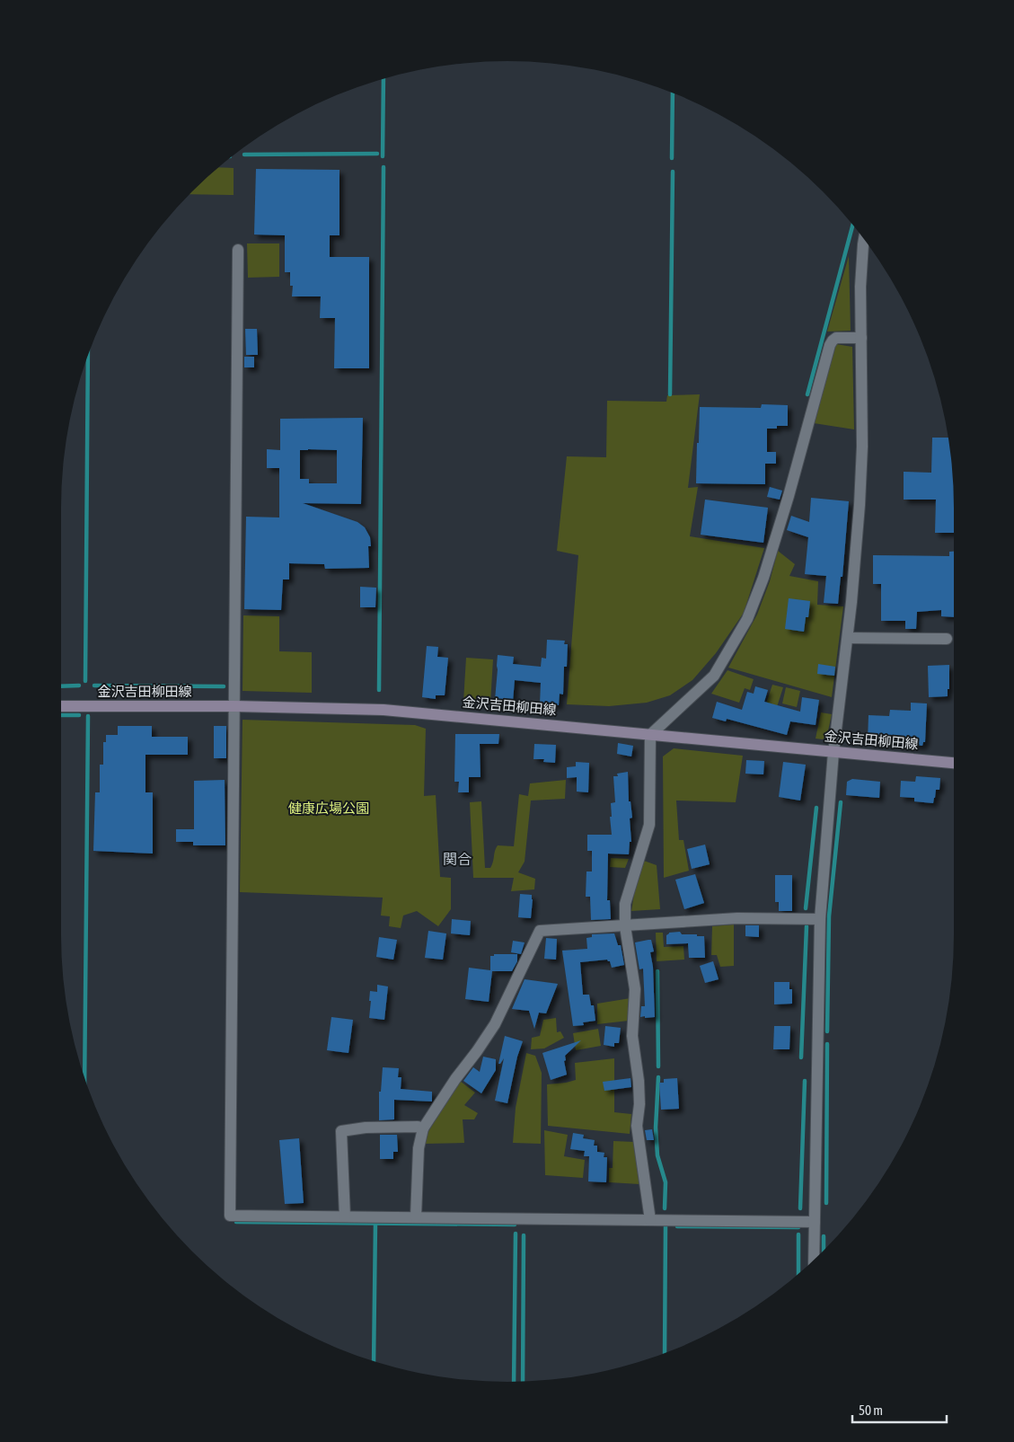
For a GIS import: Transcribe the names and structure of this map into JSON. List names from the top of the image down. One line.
{"streets":{"main road":["金沢吉田柳田線"]},"districts":["関合"],"parks":["健康広場公園"],"scale_bar":"50 m"}
